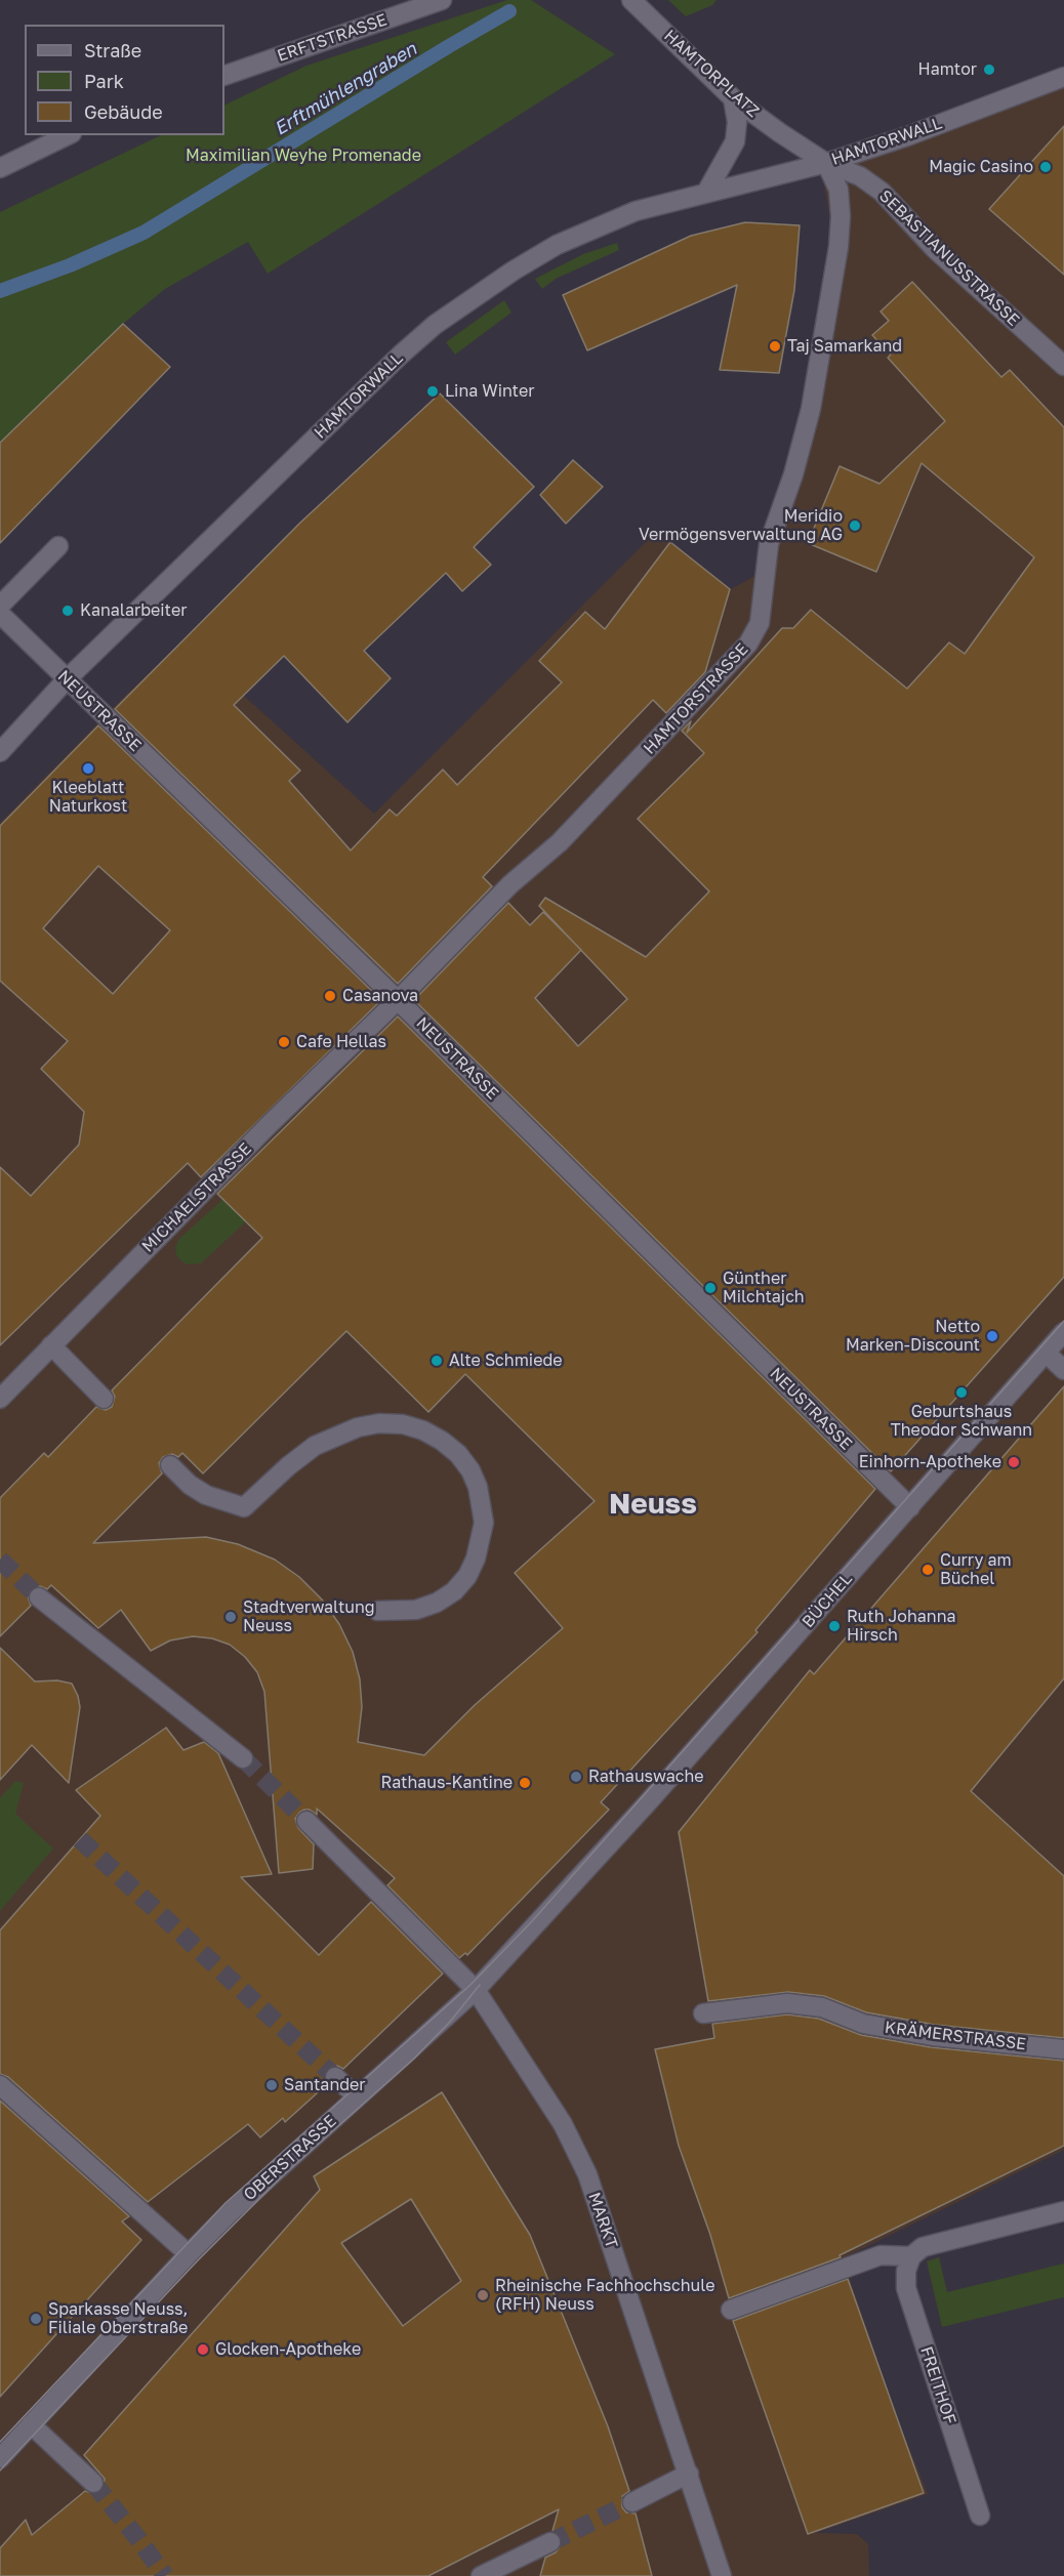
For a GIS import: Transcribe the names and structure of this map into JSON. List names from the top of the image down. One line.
{"streets":{"street":["ERFTSTRASSE","HAMTORPLATZ","HAMTORWALL","SEBASTIANUSSTRASSE","HAMTORSTRASSE","NEUSTRASSE","MICHAELSTRASSE","BÜCHEL","KRÄMERSTRASSE","OBERSTRASSE","MARKT","FREITHOF"]},"crossings":[["HAMTORPLATZ","HAMTORWALL"],["HAMTORPLATZ","SEBASTIANUSSTRASSE"],["HAMTORPLATZ","HAMTORSTRASSE"],["HAMTORWALL","SEBASTIANUSSTRASSE"],["HAMTORWALL","HAMTORSTRASSE"],["HAMTORWALL","NEUSTRASSE"],["SEBASTIANUSSTRASSE","HAMTORSTRASSE"],["HAMTORSTRASSE","NEUSTRASSE"],["HAMTORSTRASSE","MICHAELSTRASSE"],["NEUSTRASSE","MICHAELSTRASSE"],["NEUSTRASSE","BÜCHEL"],["BÜCHEL","OBERSTRASSE"],["OBERSTRASSE","MARKT"]],"districts":["Neuss"],"water":["Erftmühlengraben"],"parks":["Maximilian Weyhe Promenade"],"places":["Hamtor","Magic Casino","Taj Samarkand","Lina Winter","Meridio Vermögensverwaltung AG","Kanalarbeiter","Kleeblatt Naturkost","Casanova","Cafe Hellas","Günther Milchtajch","Netto Marken-Discount","Alte Schmiede","Geburtshaus Theodor Schwann","Einhorn-Apotheke","Curry am Büchel","Stadtverwaltung Neuss","Ruth Johanna Hirsch","Rathauswache","Rathaus-Kantine","Santander","Rheinische Fachhochschule (RFH) Neuss","Sparkasse Neuss, Filiale Oberstraße","Glocken-Apotheke"],"legend":["Straße","Park","Gebäude"]}
